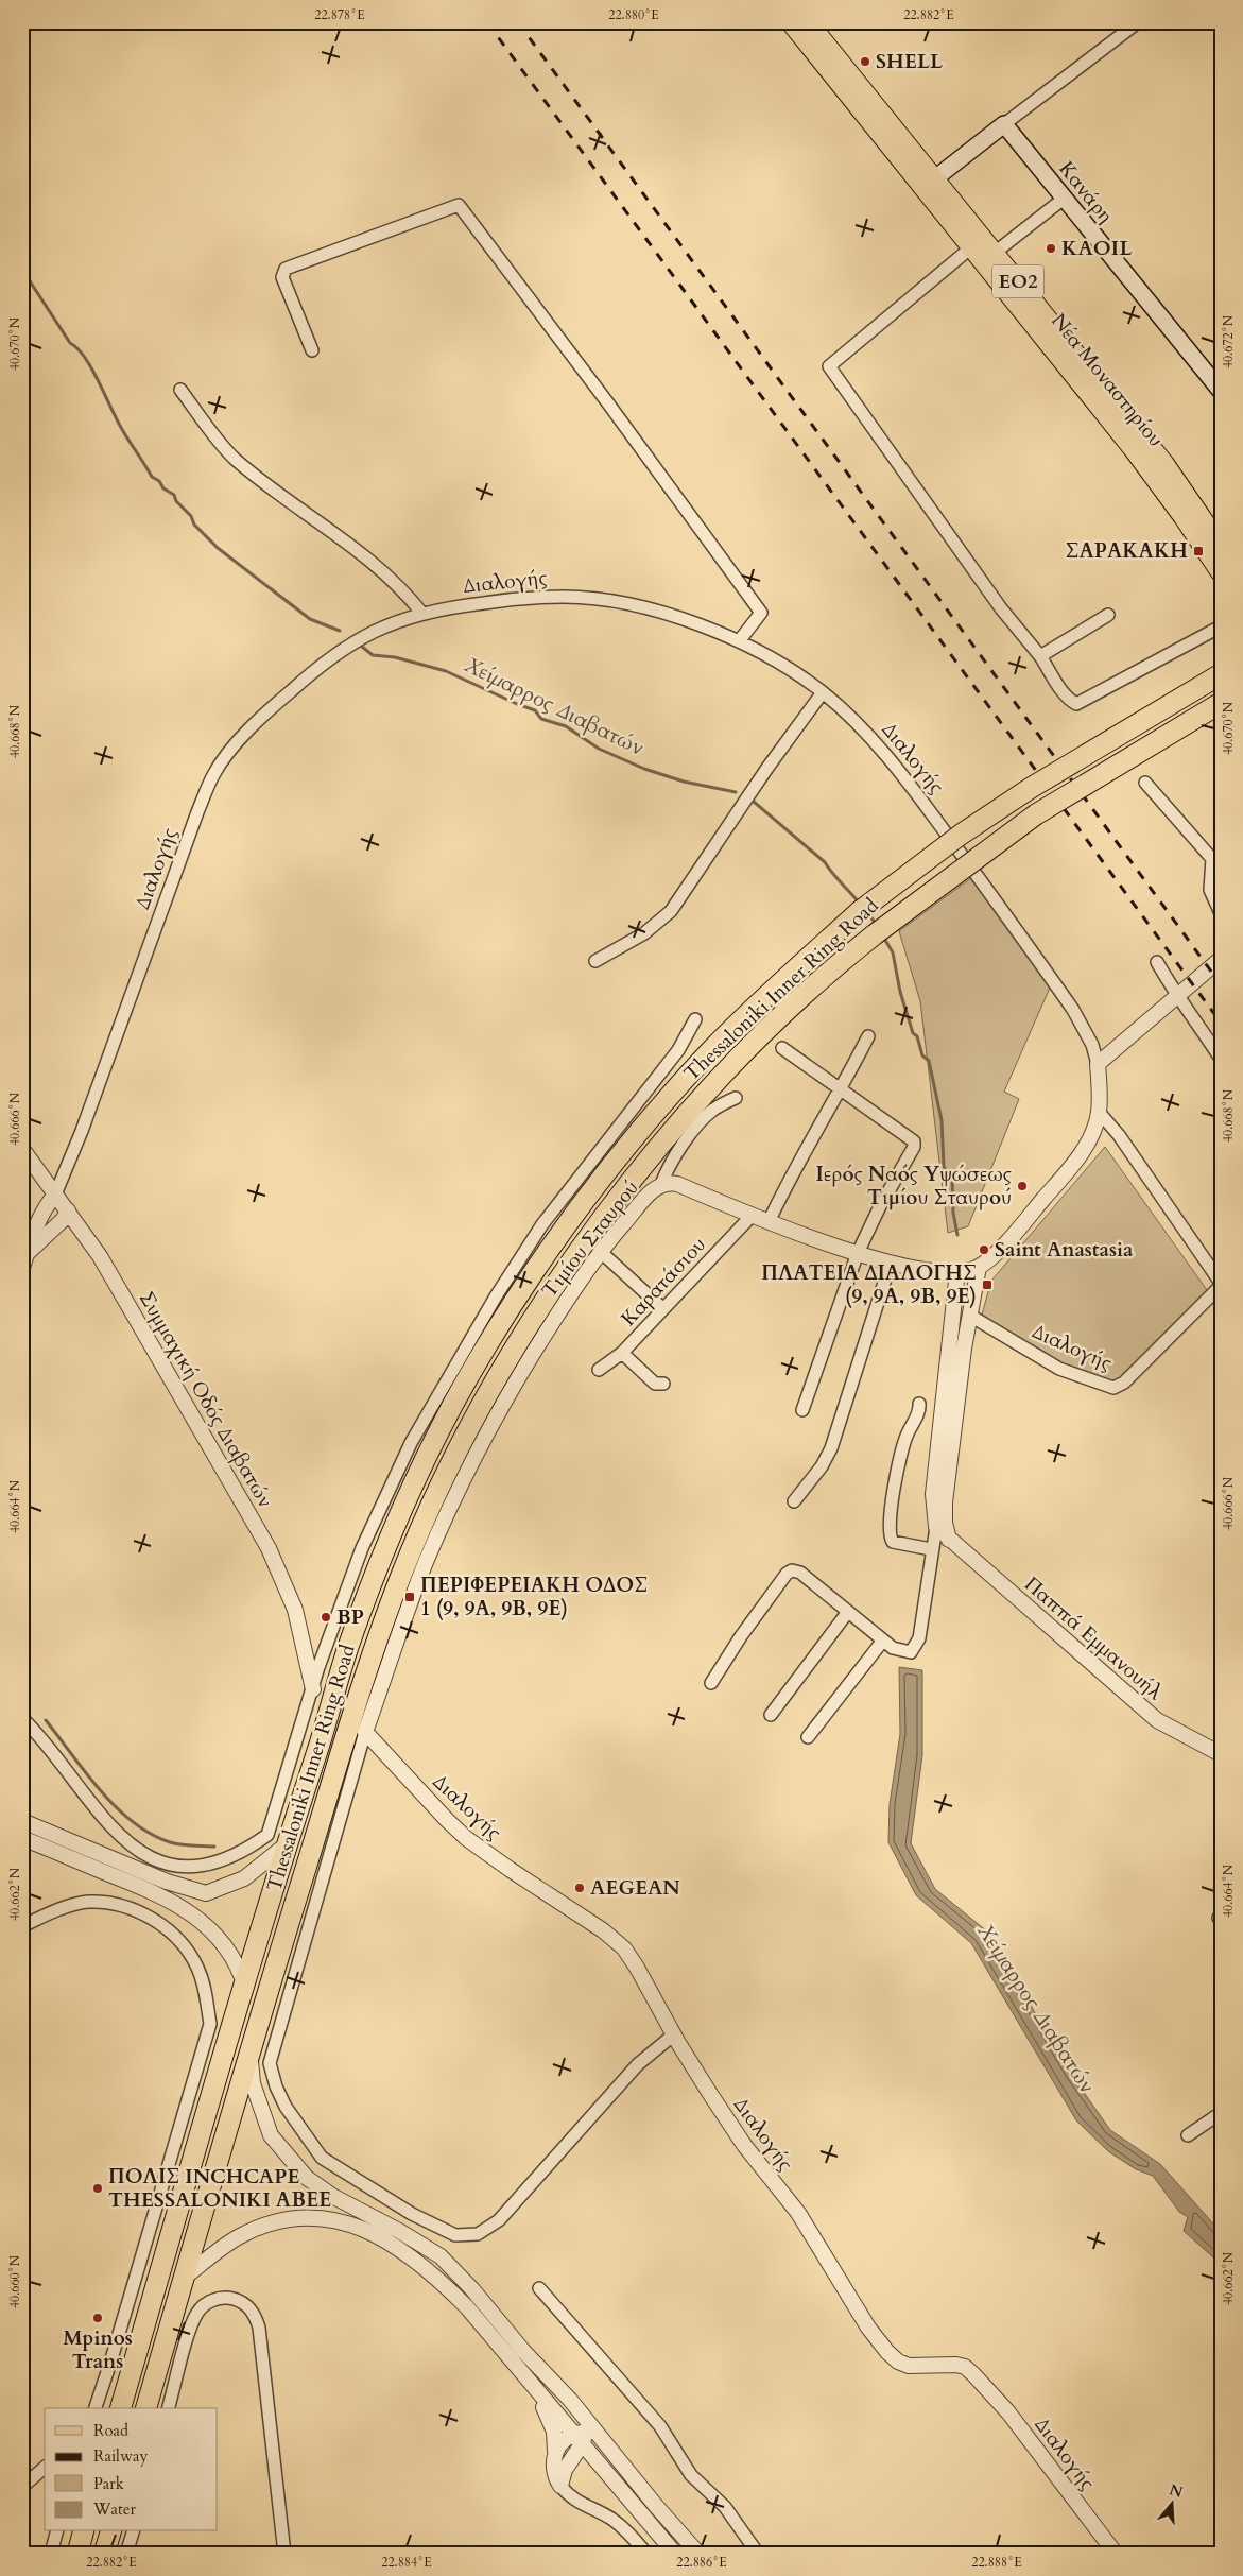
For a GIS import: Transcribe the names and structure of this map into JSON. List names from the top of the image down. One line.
{"streets":{"highway":["Thessaloniki Inner Ring Road"],"main road":["Κανάρη","ΕΟ2","Νέα Μοναστηρίου"],"street":["Διαλογής","Τιμίου Σταυρού","Καρατάσιου","Συμμαχική Οδός Διαβατών","Παππά Εμμανουήλ"]},"crossings":[["Διαλογής","Τιμίου Σταυρού"],["Διαλογής","Συμμαχική Οδός Διαβατών"],["Τιμίου Σταυρού","Καρατάσιου"]],"water":["Χείμαρρος Διαβατών"],"places":{"other":["SHELL","KAOIL","Ιερός Ναός Υψώσεως Τιμίου Σταυρού","Saint Anastasia","BP","AEGEAN","ΠΟΛΙΣ INCHCAPE THESSALONIKI ΑΒΕΕ","Mpinos Trans"],"transit":["ΣΑΡΑΚΑΚΗ","ΠΛΑΤΕΙΑ ΔΙΑΛΟΓΗΣ (9, 9Α, 9Β, 9Ε)","ΠΕΡΙΦΕΡΕΙΑΚΗ ΟΔΟΣ 1 (9, 9Α, 9Β, 9Ε)"]},"legend":["Road","Railway","Park","Water"],"north":"top","coordinates":["22.878°E","22.880°E","22.882°E","40.672°N","40.670°N","40.668°N","40.666°N","40.664°N","40.662°N","40.660°N","22.884°E","22.886°E","22.888°E"]}
